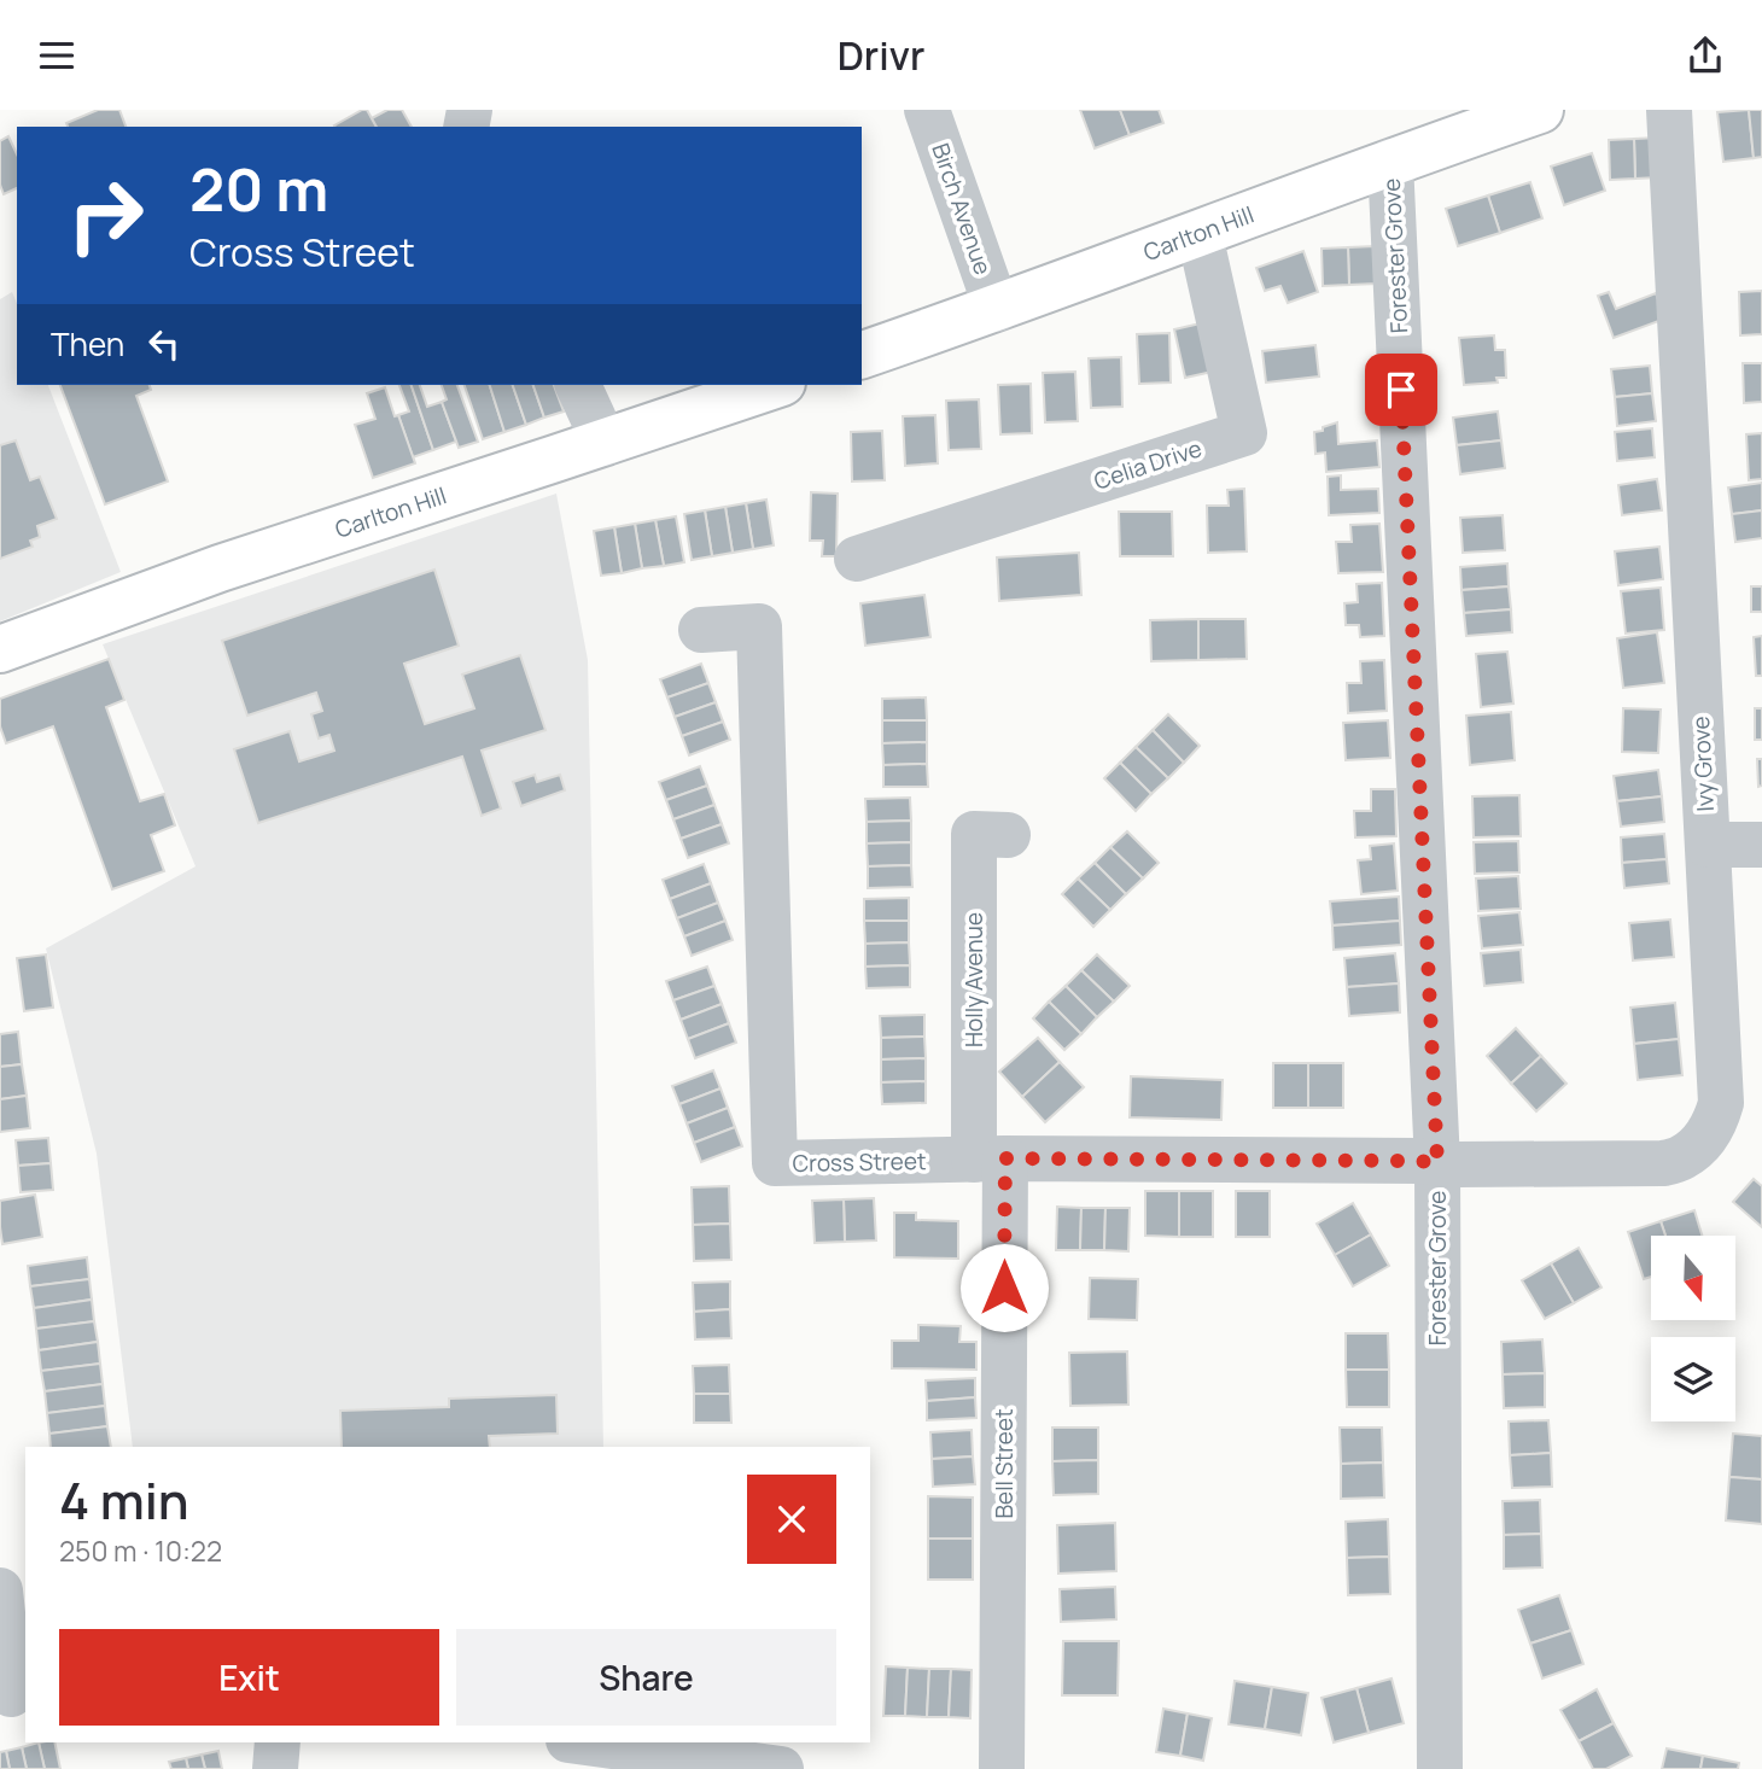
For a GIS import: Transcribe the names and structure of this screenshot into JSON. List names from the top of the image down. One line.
{"streets":{"main road":["Carlton Hill"],"street":["Birch Avenue","Forester Grove","Celia Drive","Ivy Grove","Holly Avenue","Cross Street","Bell Street"]},"crossings":[["Birch Avenue","Carlton Hill"],["Carlton Hill","Forester Grove"],["Carlton Hill","Celia Drive"],["Forester Grove","Ivy Grove"],["Forester Grove","Cross Street"],["Ivy Grove","Cross Street"],["Holly Avenue","Cross Street"],["Holly Avenue","Bell Street"],["Cross Street","Bell Street"]],"north":"bottom","page":{"header":"Drivr","turn":["20 m","Cross Street"],"then":"Then","heading":["4 min","250 m · 10:22"],"buttons":["Exit","Share"]}}
